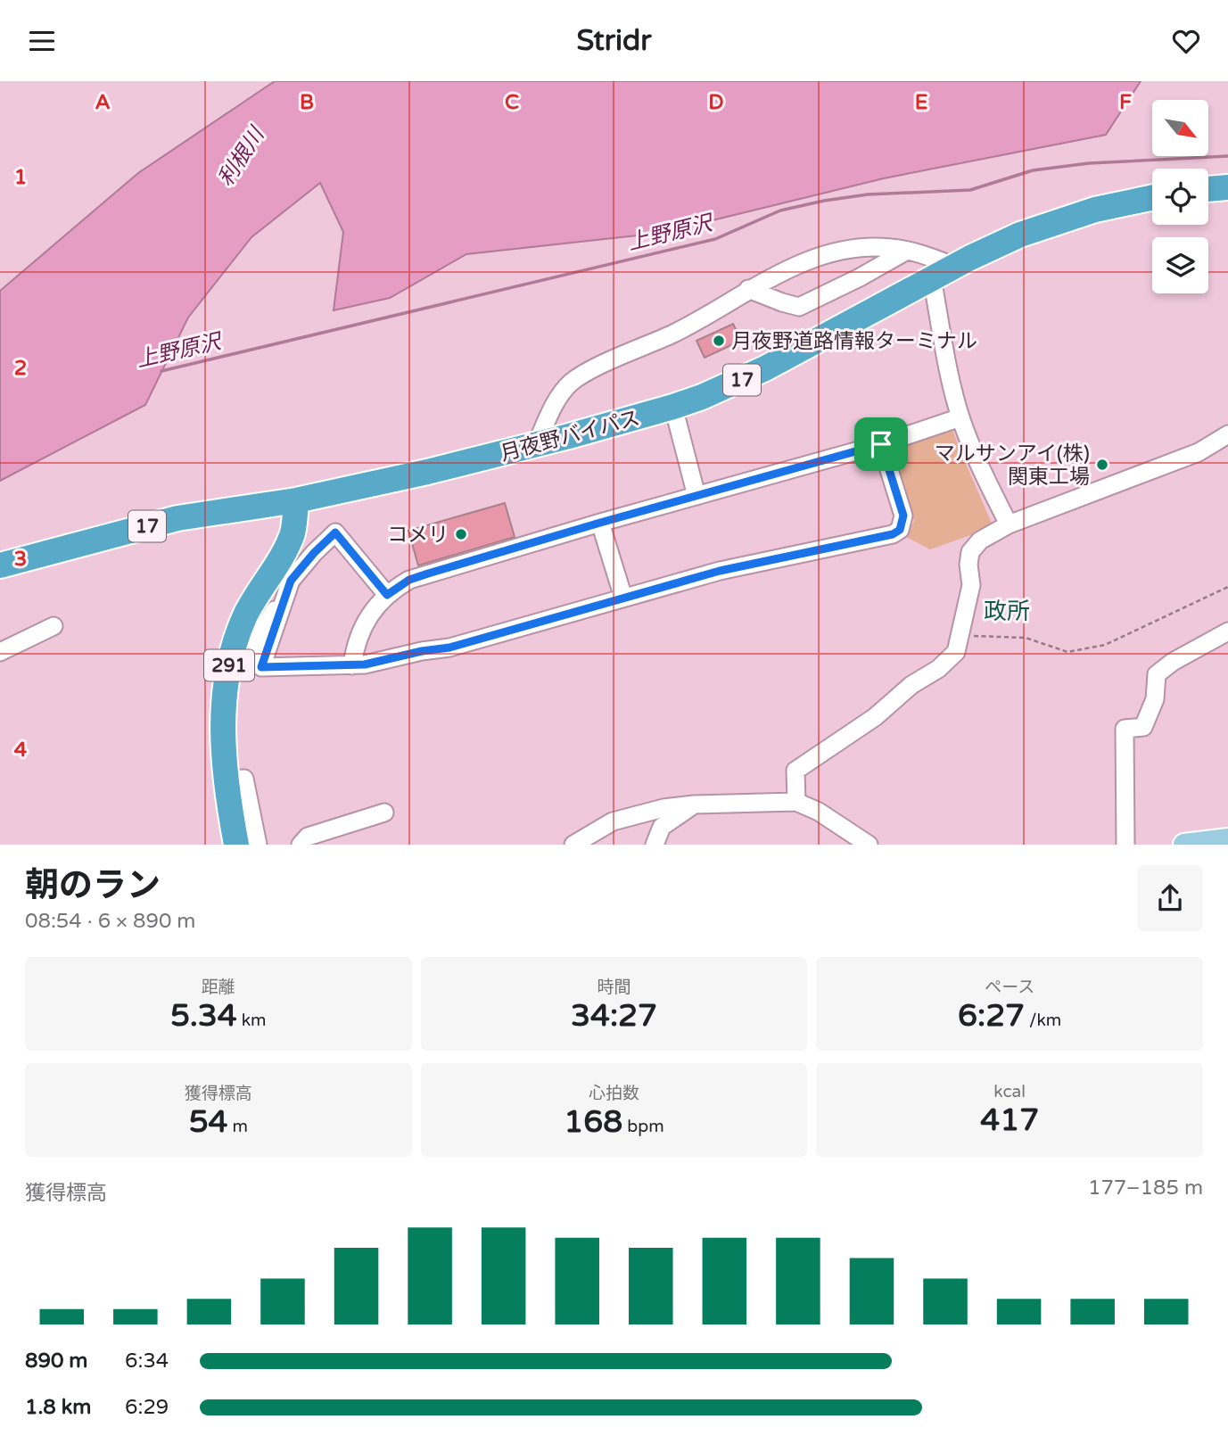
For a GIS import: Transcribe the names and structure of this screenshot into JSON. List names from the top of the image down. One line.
{"streets":{"highway":["17","月夜野バイパス","291"]},"crossings":[["17","月夜野バイパス"],["17","291"],["月夜野バイパス","291"]],"districts":["政所"],"water":["利根川","上野原沢"],"places":["月夜野道路情報ターミナル","マルサンアイ(株) 関東工場","コメリ"],"north":"bottom right","page":{"header":"Stridr","heading":["朝のラン","08:54 · 6 × 890 m"],"stats":[["距離","5.34 km"],["時間","34:27"],["ペース","6:27 /km"],["獲得標高","54 m"],["心拍数","168 bpm"],["kcal","417"]],"chart":["獲得標高","177–185 m"],"list":[{"name":"890 m","note":"6:34"},{"name":"1.8 km","note":"6:29"}]},"grid":{"columns":["A","B","C","D","E","F"],"rows":["1","2","3","4"]}}
